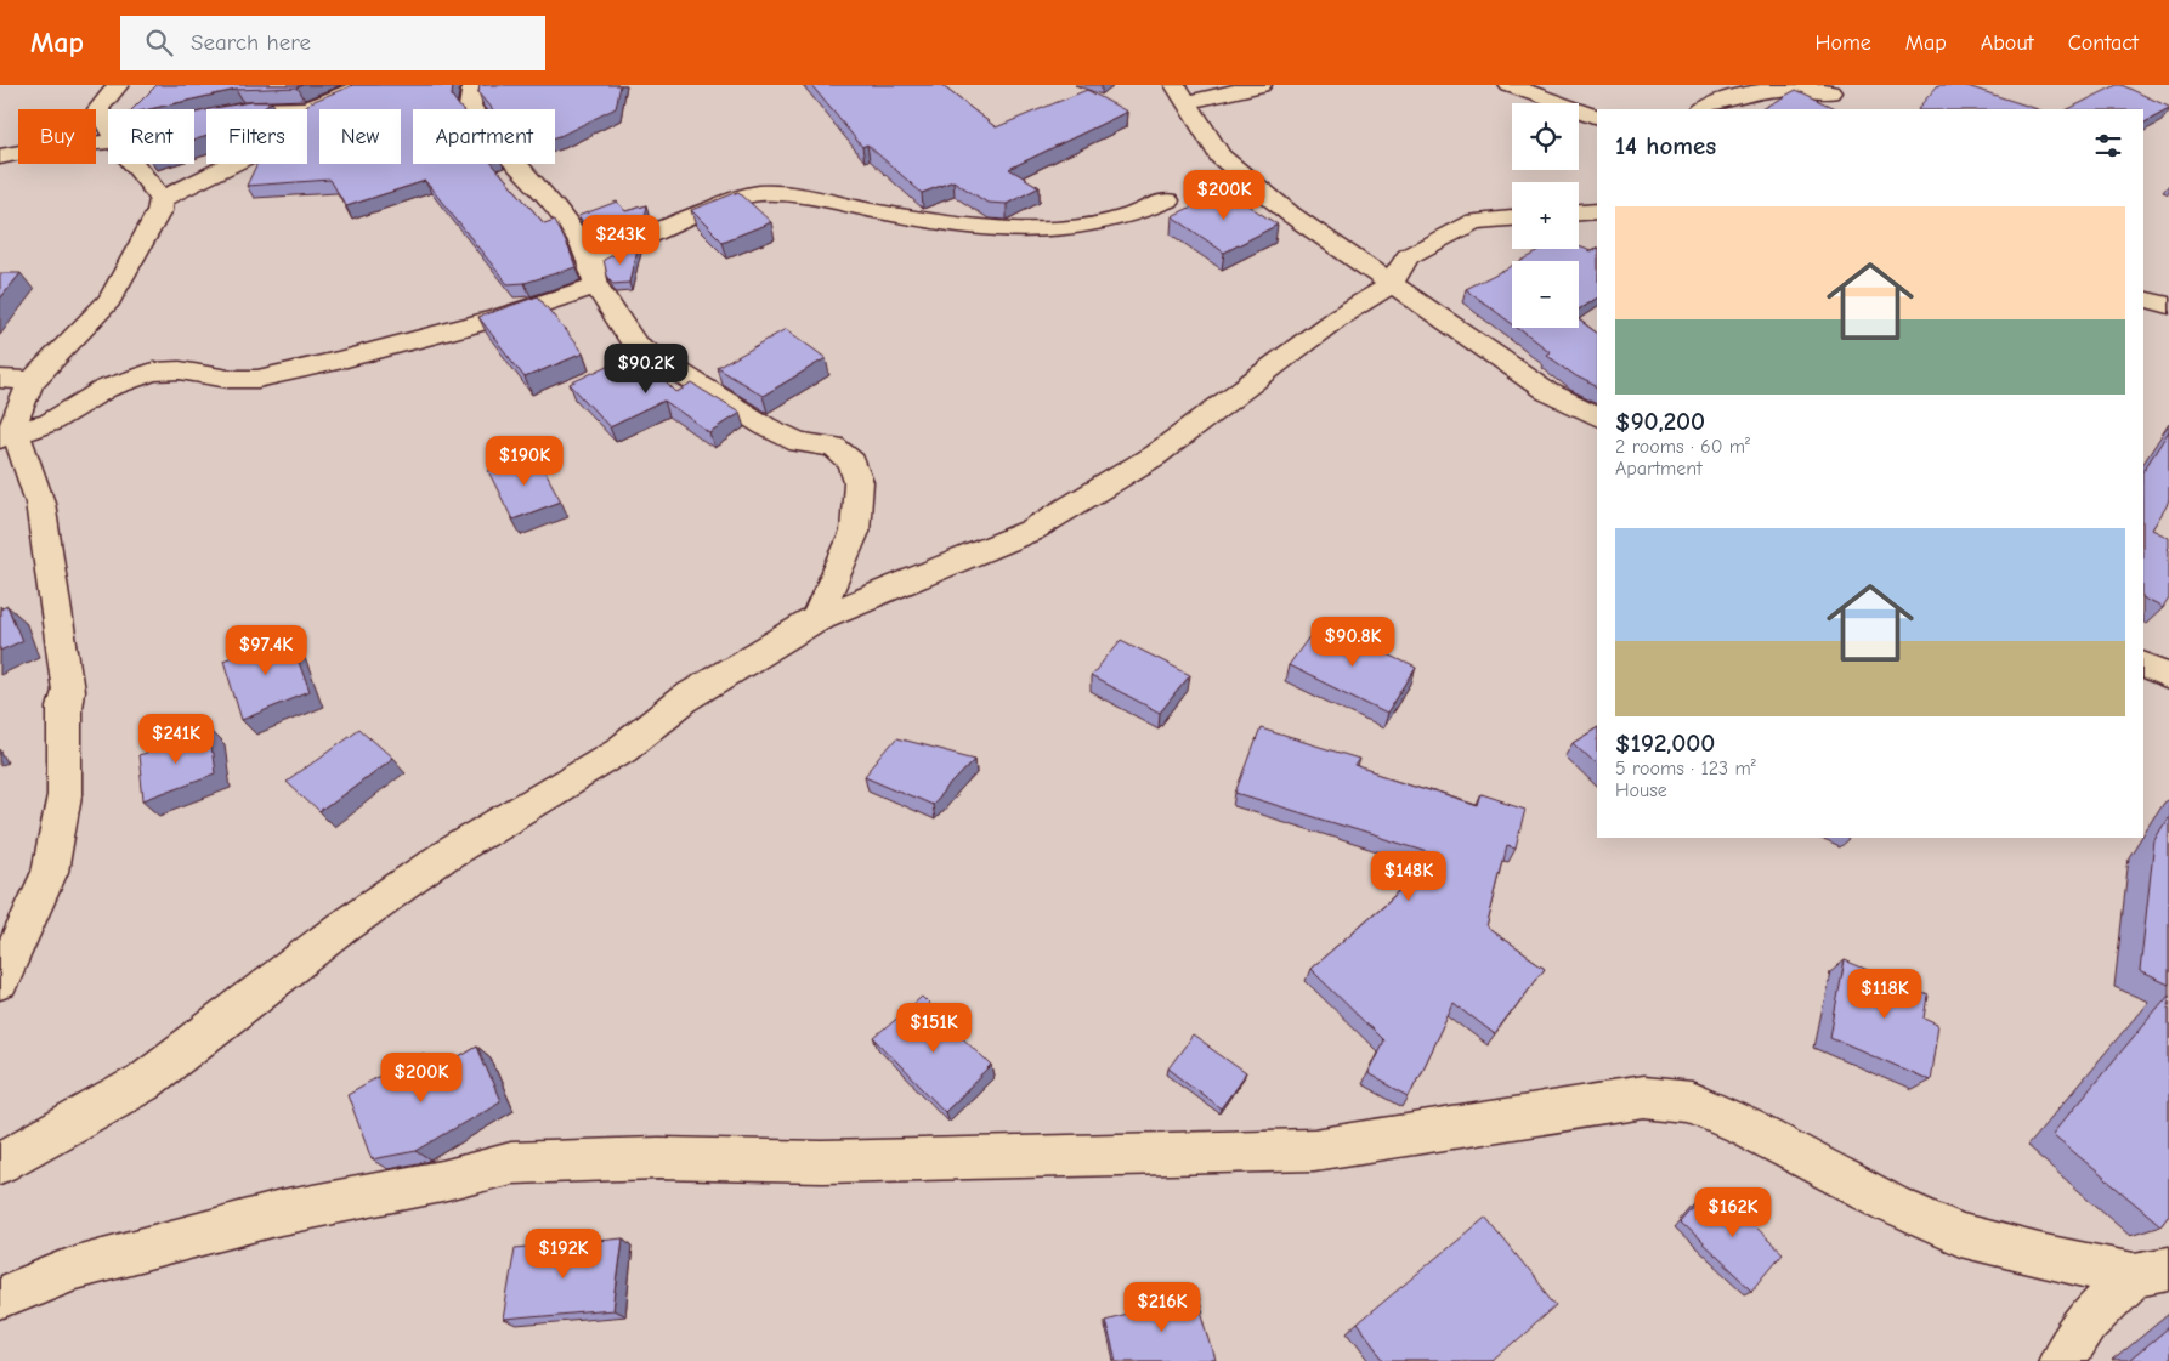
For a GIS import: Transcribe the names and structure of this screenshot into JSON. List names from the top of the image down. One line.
{"page":{"header":"Map","search":"Search here","nav":["Home","Map","About","Contact"],"map_buttons":["+","−"],"chip":["Buy","Rent","Filters","New","Apartment"],"heading":"14 homes","price":["$200K","$243K","$90.2K","$190K","$90.8K","$97.4K","$241K","$148K","$118K","$151K","$200K","$162K","$192K","$216K"],"list":[{"name":"$90,200","note":"2 rooms · 60 m² · Apartment"},{"name":"$192,000","note":"5 rooms · 123 m² · House"}]}}
